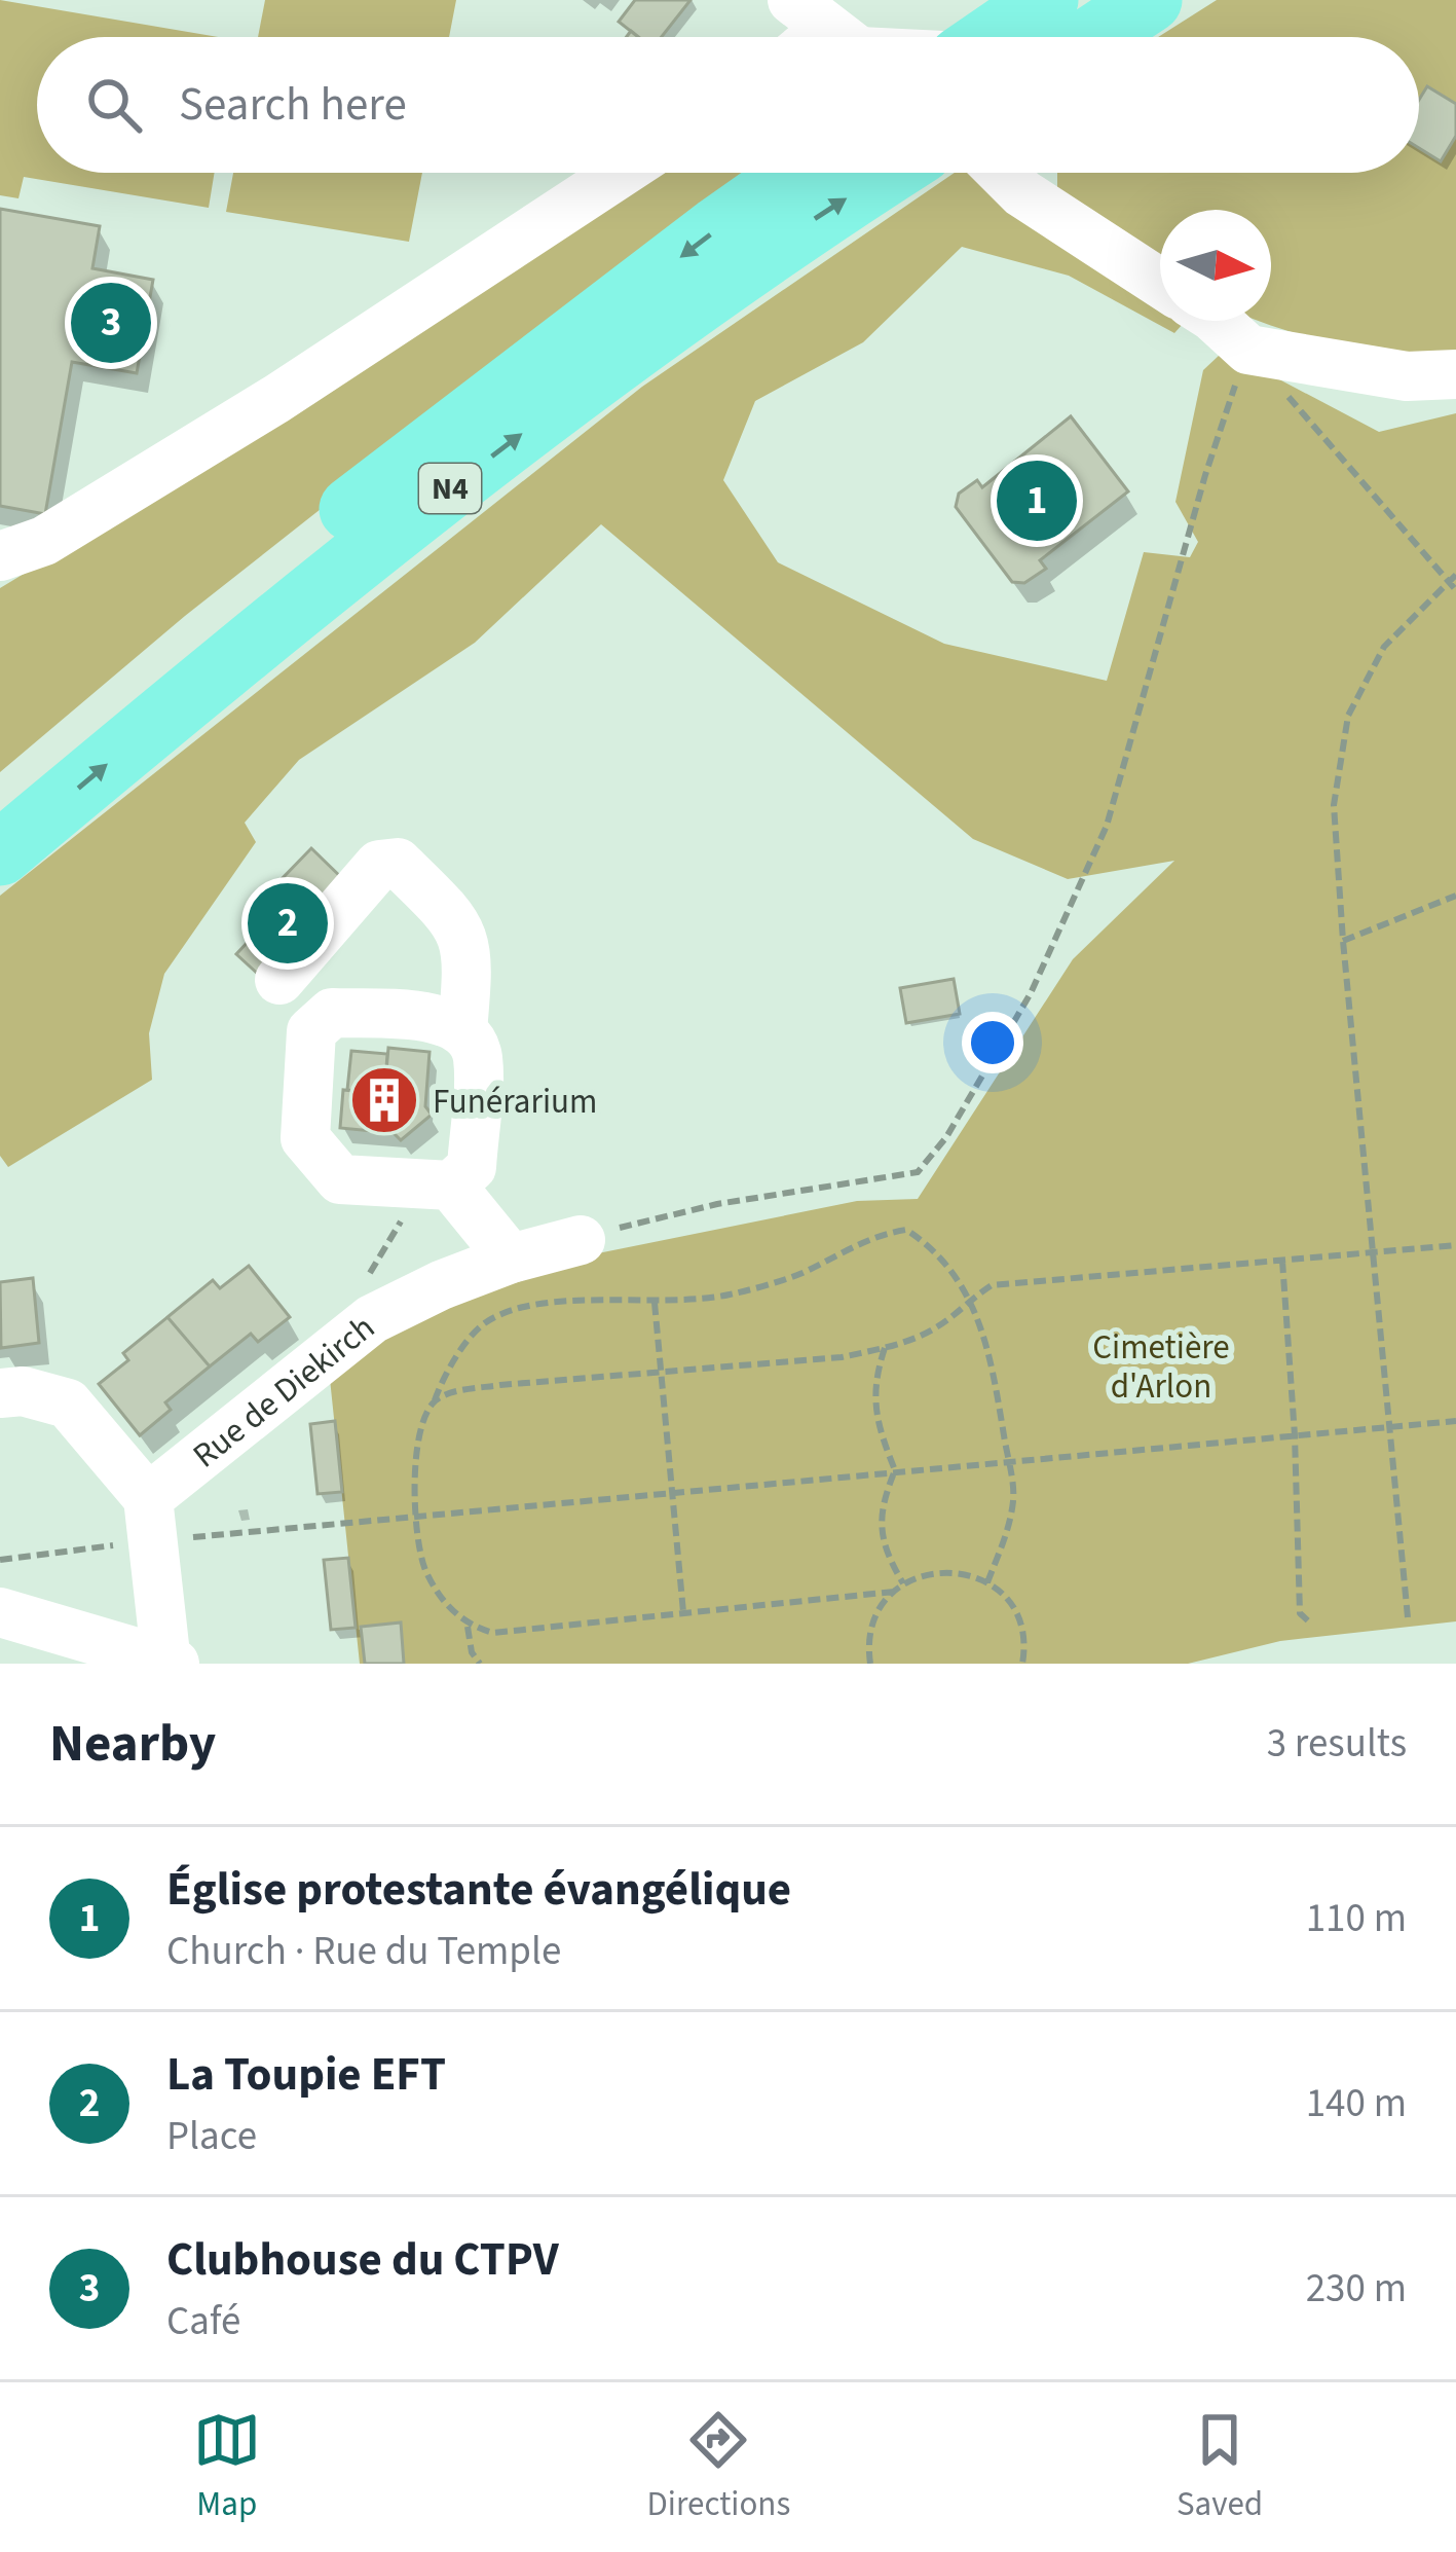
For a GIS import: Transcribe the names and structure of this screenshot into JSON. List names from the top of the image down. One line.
{"streets":{"main road":["N4"],"street":["Rue de Diekirch"]},"parks":["Cimetière d'Arlon"],"places":{"building":["Funérarium"]},"north":"right","page":{"search":"Search here","pins":["3","1","2"],"heading":["Nearby","3 results"],"list":[{"mark":"1","name":"Église protestante évangélique","note":"Church · Rue du Temple","value":"110 m"},{"mark":"2","name":"La Toupie EFT","note":"Place","value":"140 m"},{"mark":"3","name":"Clubhouse du CTPV","note":"Café","value":"230 m"}],"nav":["Map","Directions","Saved"]}}
